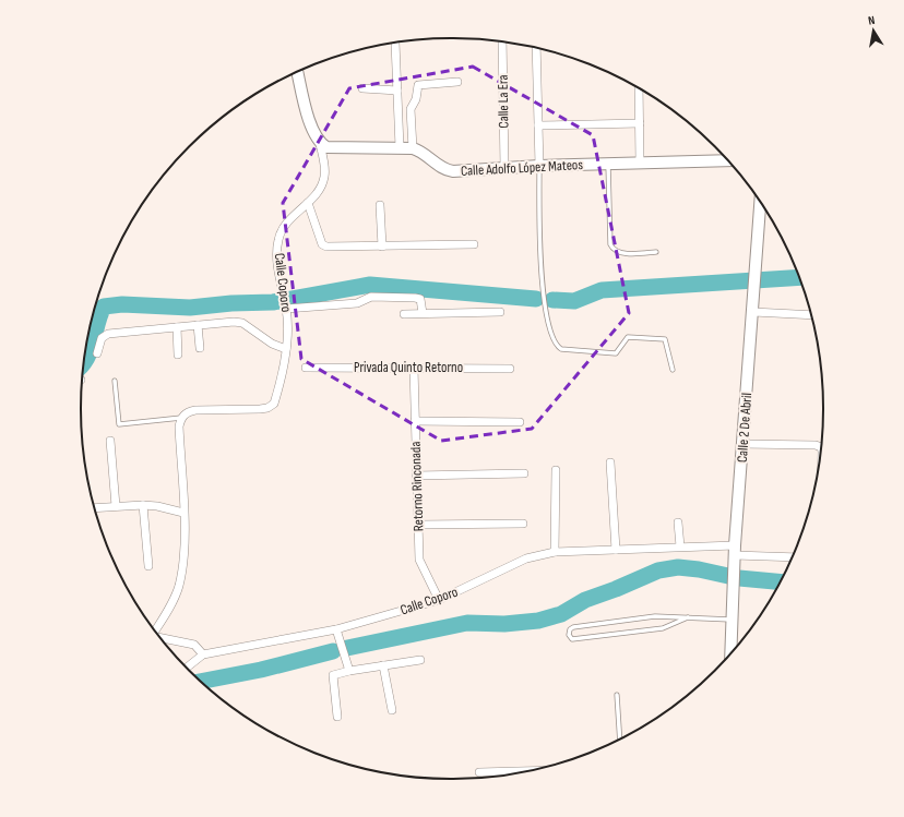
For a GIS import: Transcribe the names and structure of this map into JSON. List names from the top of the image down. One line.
{"streets":{"main road":["Calle Adolfo López Mateos","Calle 2 De Abril"],"street":["Calle La Era","Calle Coporo","Privada Quinto Retorno","Retorno Rinconada"]},"crossings":[["Calle La Era","Calle Adolfo López Mateos"],["Calle Adolfo López Mateos","Calle Coporo"],["Calle Coporo","Calle 2 De Abril"],["Calle Coporo","Retorno Rinconada"],["Privada Quinto Retorno","Retorno Rinconada"]],"north":"top"}
